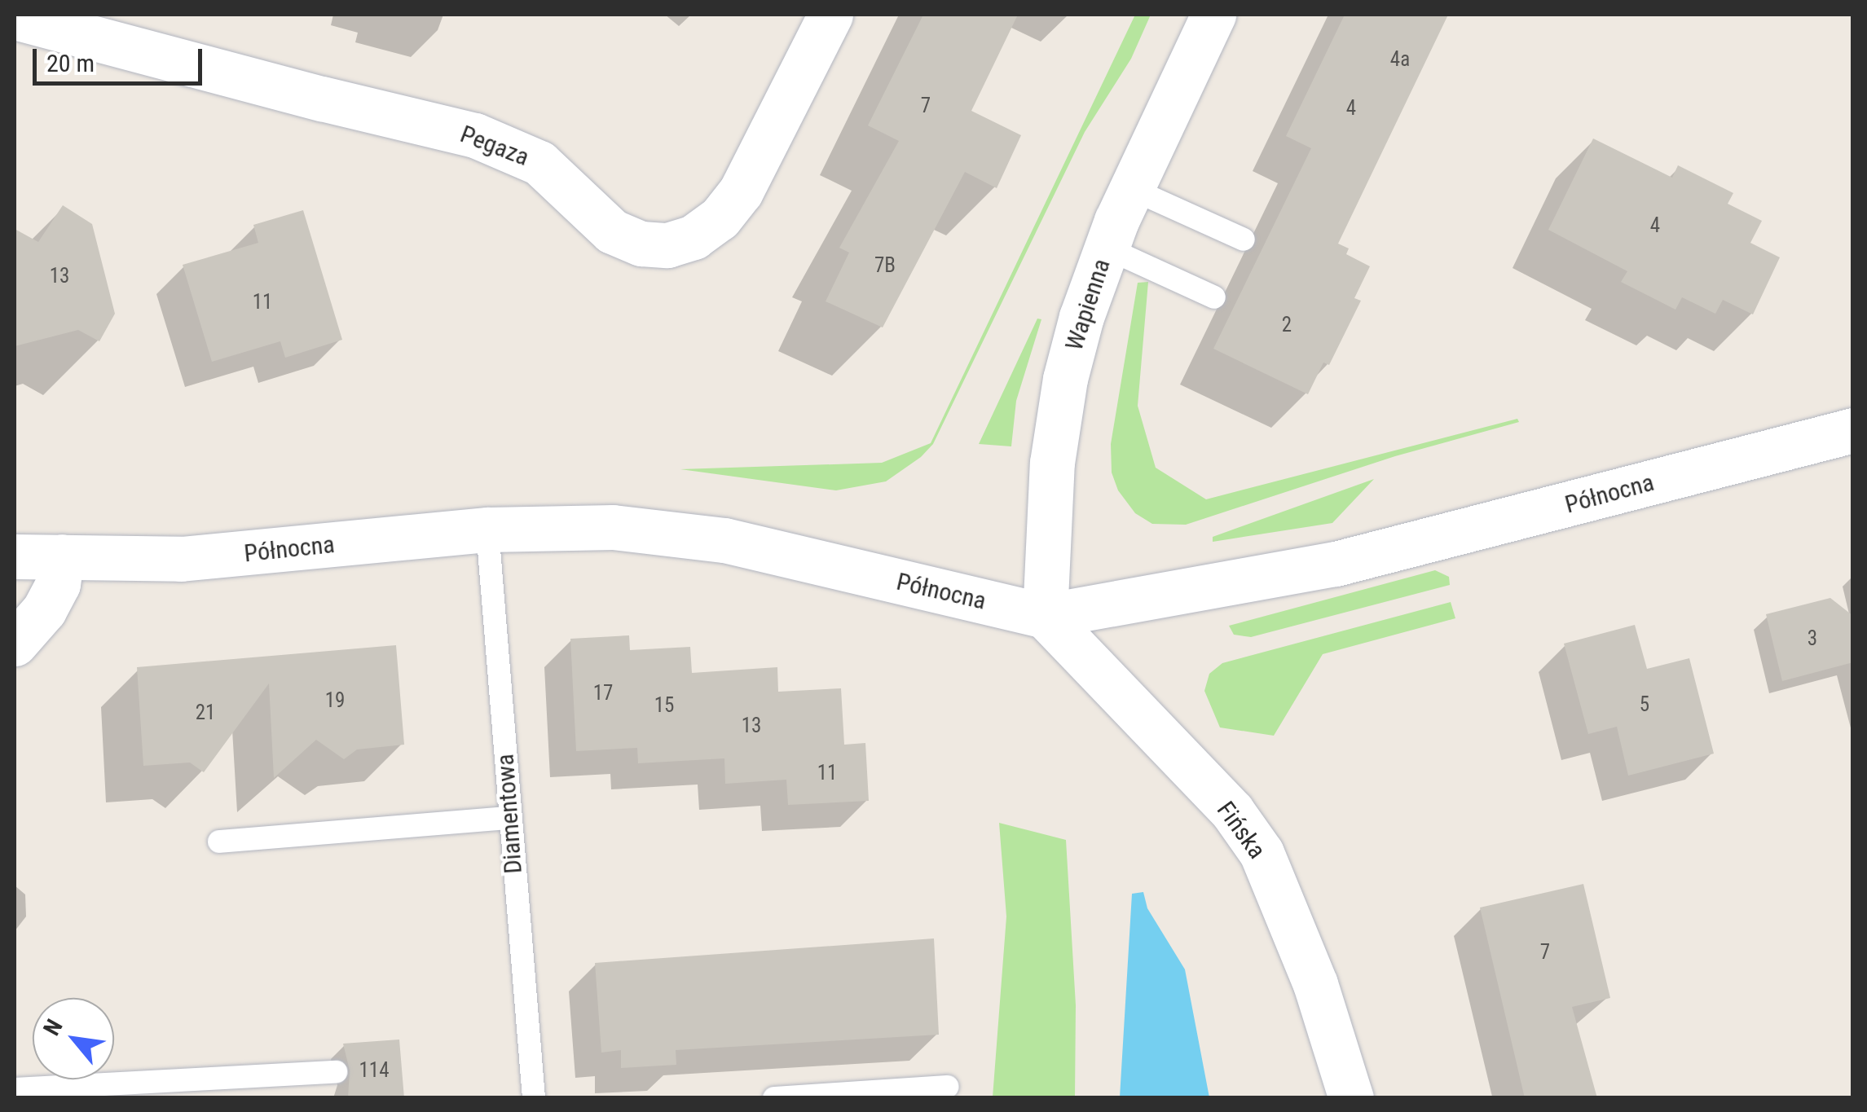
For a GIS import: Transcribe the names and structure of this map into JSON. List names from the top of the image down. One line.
{"streets":{"street":["Pegaza","Wapienna","Północna","Fińska"],"lane":["Diamentowa"]},"crossings":[["Wapienna","Północna"],["Wapienna","Fińska"],["Północna","Diamentowa"],["Północna","Fińska"]],"house_numbers":["4a","7","4","4","7B","13","11","2","3","17","19","5","15","21","13","11","7","114"],"scale_bar":"20 m","north":"top left"}
